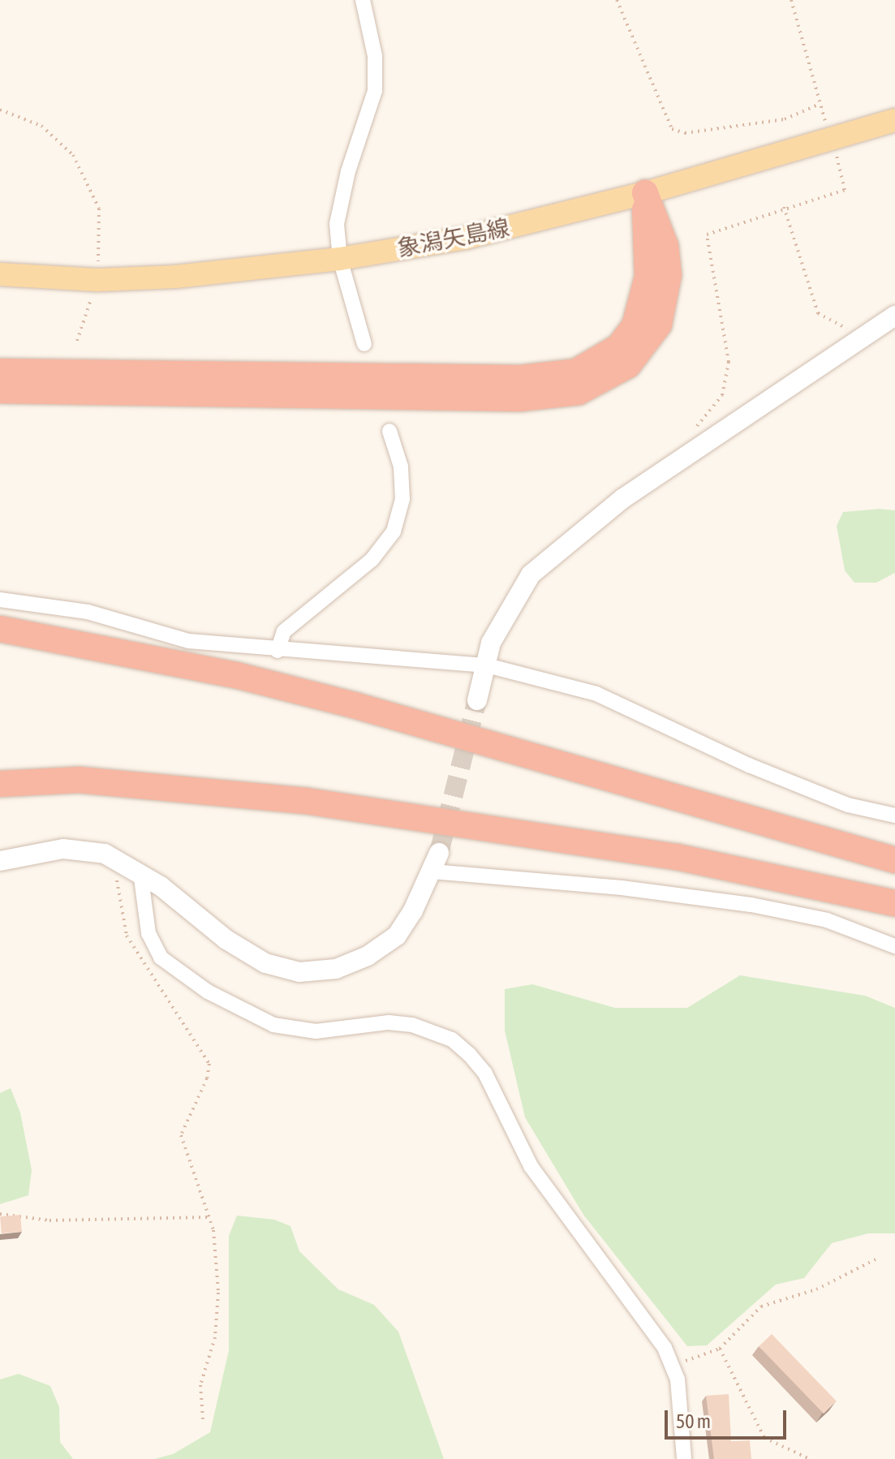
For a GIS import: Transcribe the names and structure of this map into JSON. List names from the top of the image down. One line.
{"streets":{"main road":["象潟矢島線"]},"scale_bar":"50 m"}
